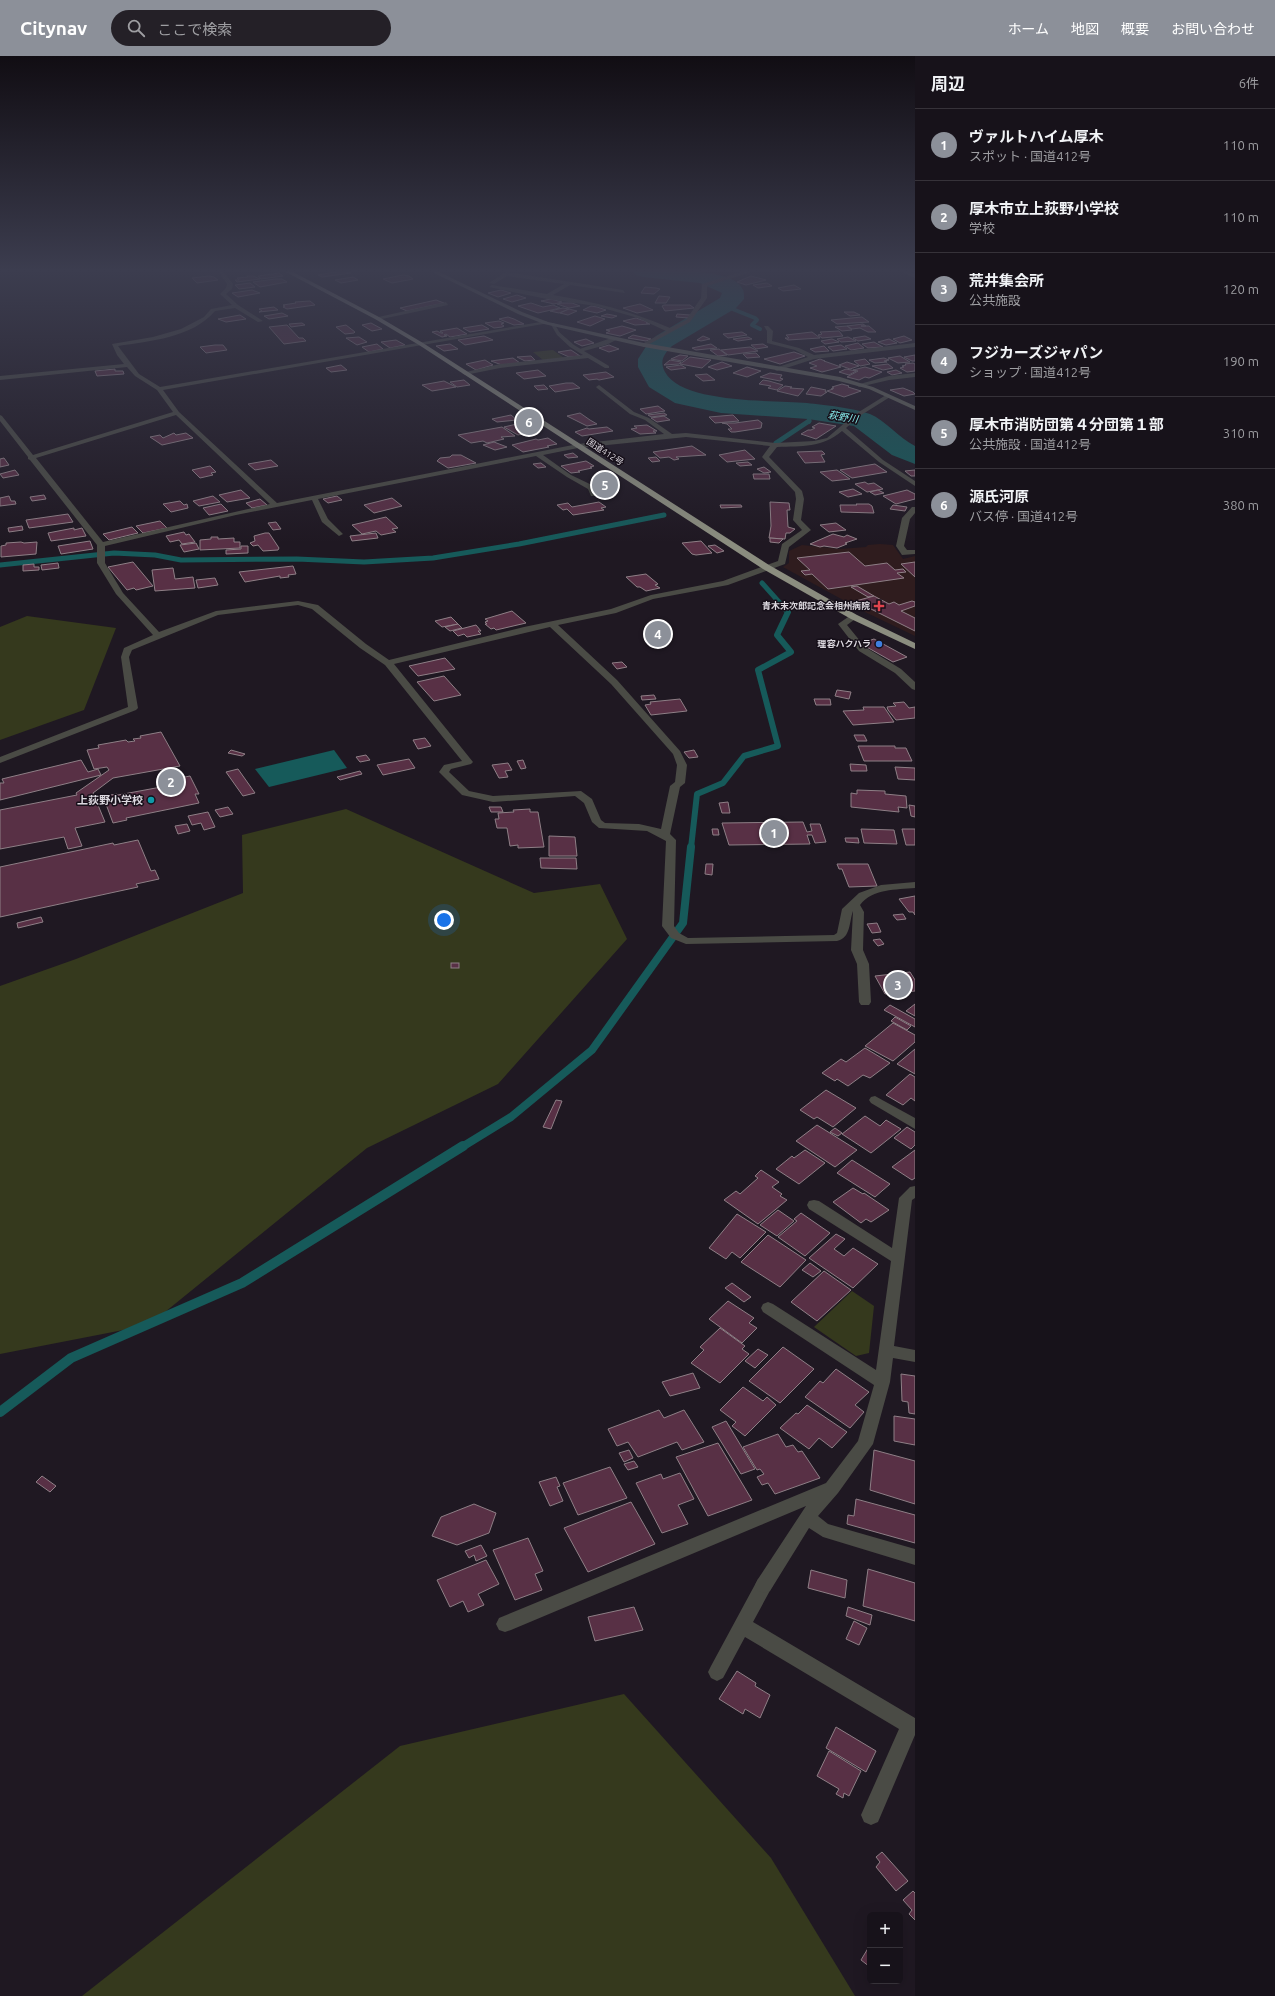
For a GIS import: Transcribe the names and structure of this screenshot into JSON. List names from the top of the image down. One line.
{"streets":{"highway":["国道412号"]},"water":["萩野川"],"places":{"health":["青木末次郎記念会相州病院"],"other":["理容ハクハラ","上荻野小学校"]},"page":{"header":"Citynav","search":"ここで検索","nav":["ホーム","地図","概要","お問い合わせ"],"heading":["周辺","6件"],"list":[{"mark":"1","name":"ヴァルトハイム厚木","note":"スポット · 国道412号","value":"110 m"},{"mark":"2","name":"厚木市立上荻野小学校","note":"学校","value":"110 m"},{"mark":"3","name":"荒井集会所","note":"公共施設","value":"120 m"},{"mark":"4","name":"フジカーズジャパン","note":"ショップ · 国道412号","value":"190 m"},{"mark":"5","name":"厚木市消防団第４分団第１部","note":"公共施設 · 国道412号","value":"310 m"},{"mark":"6","name":"源氏河原","note":"バス停 · 国道412号","value":"380 m"}],"pins":["6","5","4","2","1","3"],"map_buttons":["+","−"]}}
